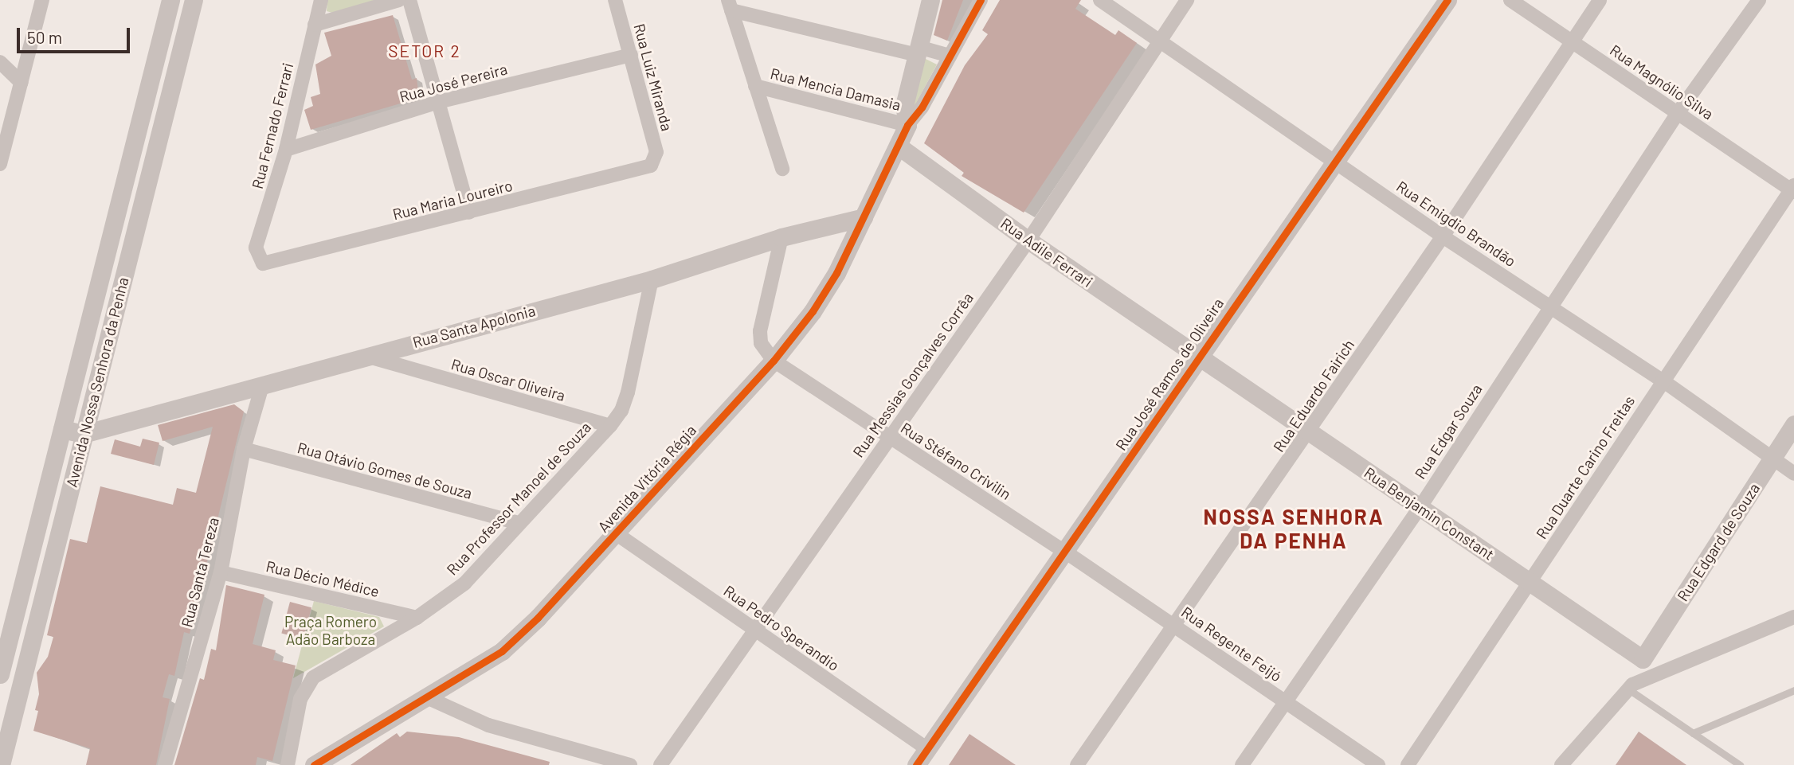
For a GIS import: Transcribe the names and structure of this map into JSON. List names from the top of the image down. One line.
{"streets":{"street":["Rua Luiz Miranda","Rua Magnólio Silva","Rua José Pereira","Rua Mencia Damasia","Rua Fernado Ferrari","Rua Maria Loureiro","Rua Emigdio Brandão","Rua Adile Ferrari","Rua Santa Apolonia","Rua José Ramos de Oliveira","Rua Messias Gonçalves Corrêa","Rua Oscar Oliveira","Avenida Nossa Senhora da Penha","Rua Eduardo Fairich","Rua Edgar Souza","Rua Stéfano Crivilin","Rua Duarte Carino Freitas","Rua Otávio Gomes de Souza","Avenida Vitória Régia","Rua Professor Manoel de Souza","Rua Benjamin Constant","Rua Edgard de Souza","Rua Santa Tereza","Rua Décio Médice","Rua Pedro Sperandio","Rua Regente Feijó"]},"crossings":[["Rua Luiz Miranda","Rua José Pereira"],["Rua Luiz Miranda","Rua Maria Loureiro"],["Rua Magnólio Silva","Rua Eduardo Fairich"],["Rua Magnólio Silva","Rua Edgar Souza"],["Rua Magnólio Silva","Rua Duarte Carino Freitas"],["Rua José Pereira","Rua Fernado Ferrari"],["Rua Mencia Damasia","Avenida Vitória Régia"],["Rua Fernado Ferrari","Rua Maria Loureiro"],["Rua Emigdio Brandão","Rua José Ramos de Oliveira"],["Rua Emigdio Brandão","Rua Messias Gonçalves Corrêa"],["Rua Emigdio Brandão","Rua Eduardo Fairich"],["Rua Emigdio Brandão","Rua Edgar Souza"],["Rua Emigdio Brandão","Rua Duarte Carino Freitas"],["Rua Emigdio Brandão","Rua Edgard de Souza"],["Rua Adile Ferrari","Rua José Ramos de Oliveira"],["Rua Adile Ferrari","Rua Messias Gonçalves Corrêa"],["Rua Adile Ferrari","Avenida Vitória Régia"],["Rua Adile Ferrari","Rua Benjamin Constant"],["Rua Santa Apolonia","Rua Oscar Oliveira"],["Rua Santa Apolonia","Avenida Nossa Senhora da Penha"],["Rua Santa Apolonia","Avenida Vitória Régia"],["Rua Santa Apolonia","Rua Professor Manoel de Souza"],["Rua Santa Apolonia","Rua Santa Tereza"],["Rua José Ramos de Oliveira","Rua Stéfano Crivilin"],["Rua José Ramos de Oliveira","Rua Benjamin Constant"],["Rua José Ramos de Oliveira","Rua Pedro Sperandio"],["Rua José Ramos de Oliveira","Rua Regente Feijó"],["Rua Messias Gonçalves Corrêa","Rua Stéfano Crivilin"],["Rua Messias Gonçalves Corrêa","Rua Pedro Sperandio"],["Rua Oscar Oliveira","Rua Professor Manoel de Souza"],["Rua Eduardo Fairich","Rua Benjamin Constant"],["Rua Eduardo Fairich","Rua Regente Feijó"],["Rua Edgar Souza","Rua Benjamin Constant"],["Rua Edgar Souza","Rua Regente Feijó"],["Rua Stéfano Crivilin","Avenida Vitória Régia"],["Rua Stéfano Crivilin","Rua Regente Feijó"],["Rua Duarte Carino Freitas","Rua Benjamin Constant"],["Rua Otávio Gomes de Souza","Rua Professor Manoel de Souza"],["Rua Otávio Gomes de Souza","Rua Santa Tereza"],["Avenida Vitória Régia","Rua Pedro Sperandio"],["Rua Professor Manoel de Souza","Rua Décio Médice"],["Rua Benjamin Constant","Rua Edgard de Souza"],["Rua Santa Tereza","Rua Décio Médice"]],"districts":["SETOR 2","NOSSA SENHORA DA PENHA"],"parks":["Praça Romero Adão Barboza"],"scale_bar":"50 m"}
